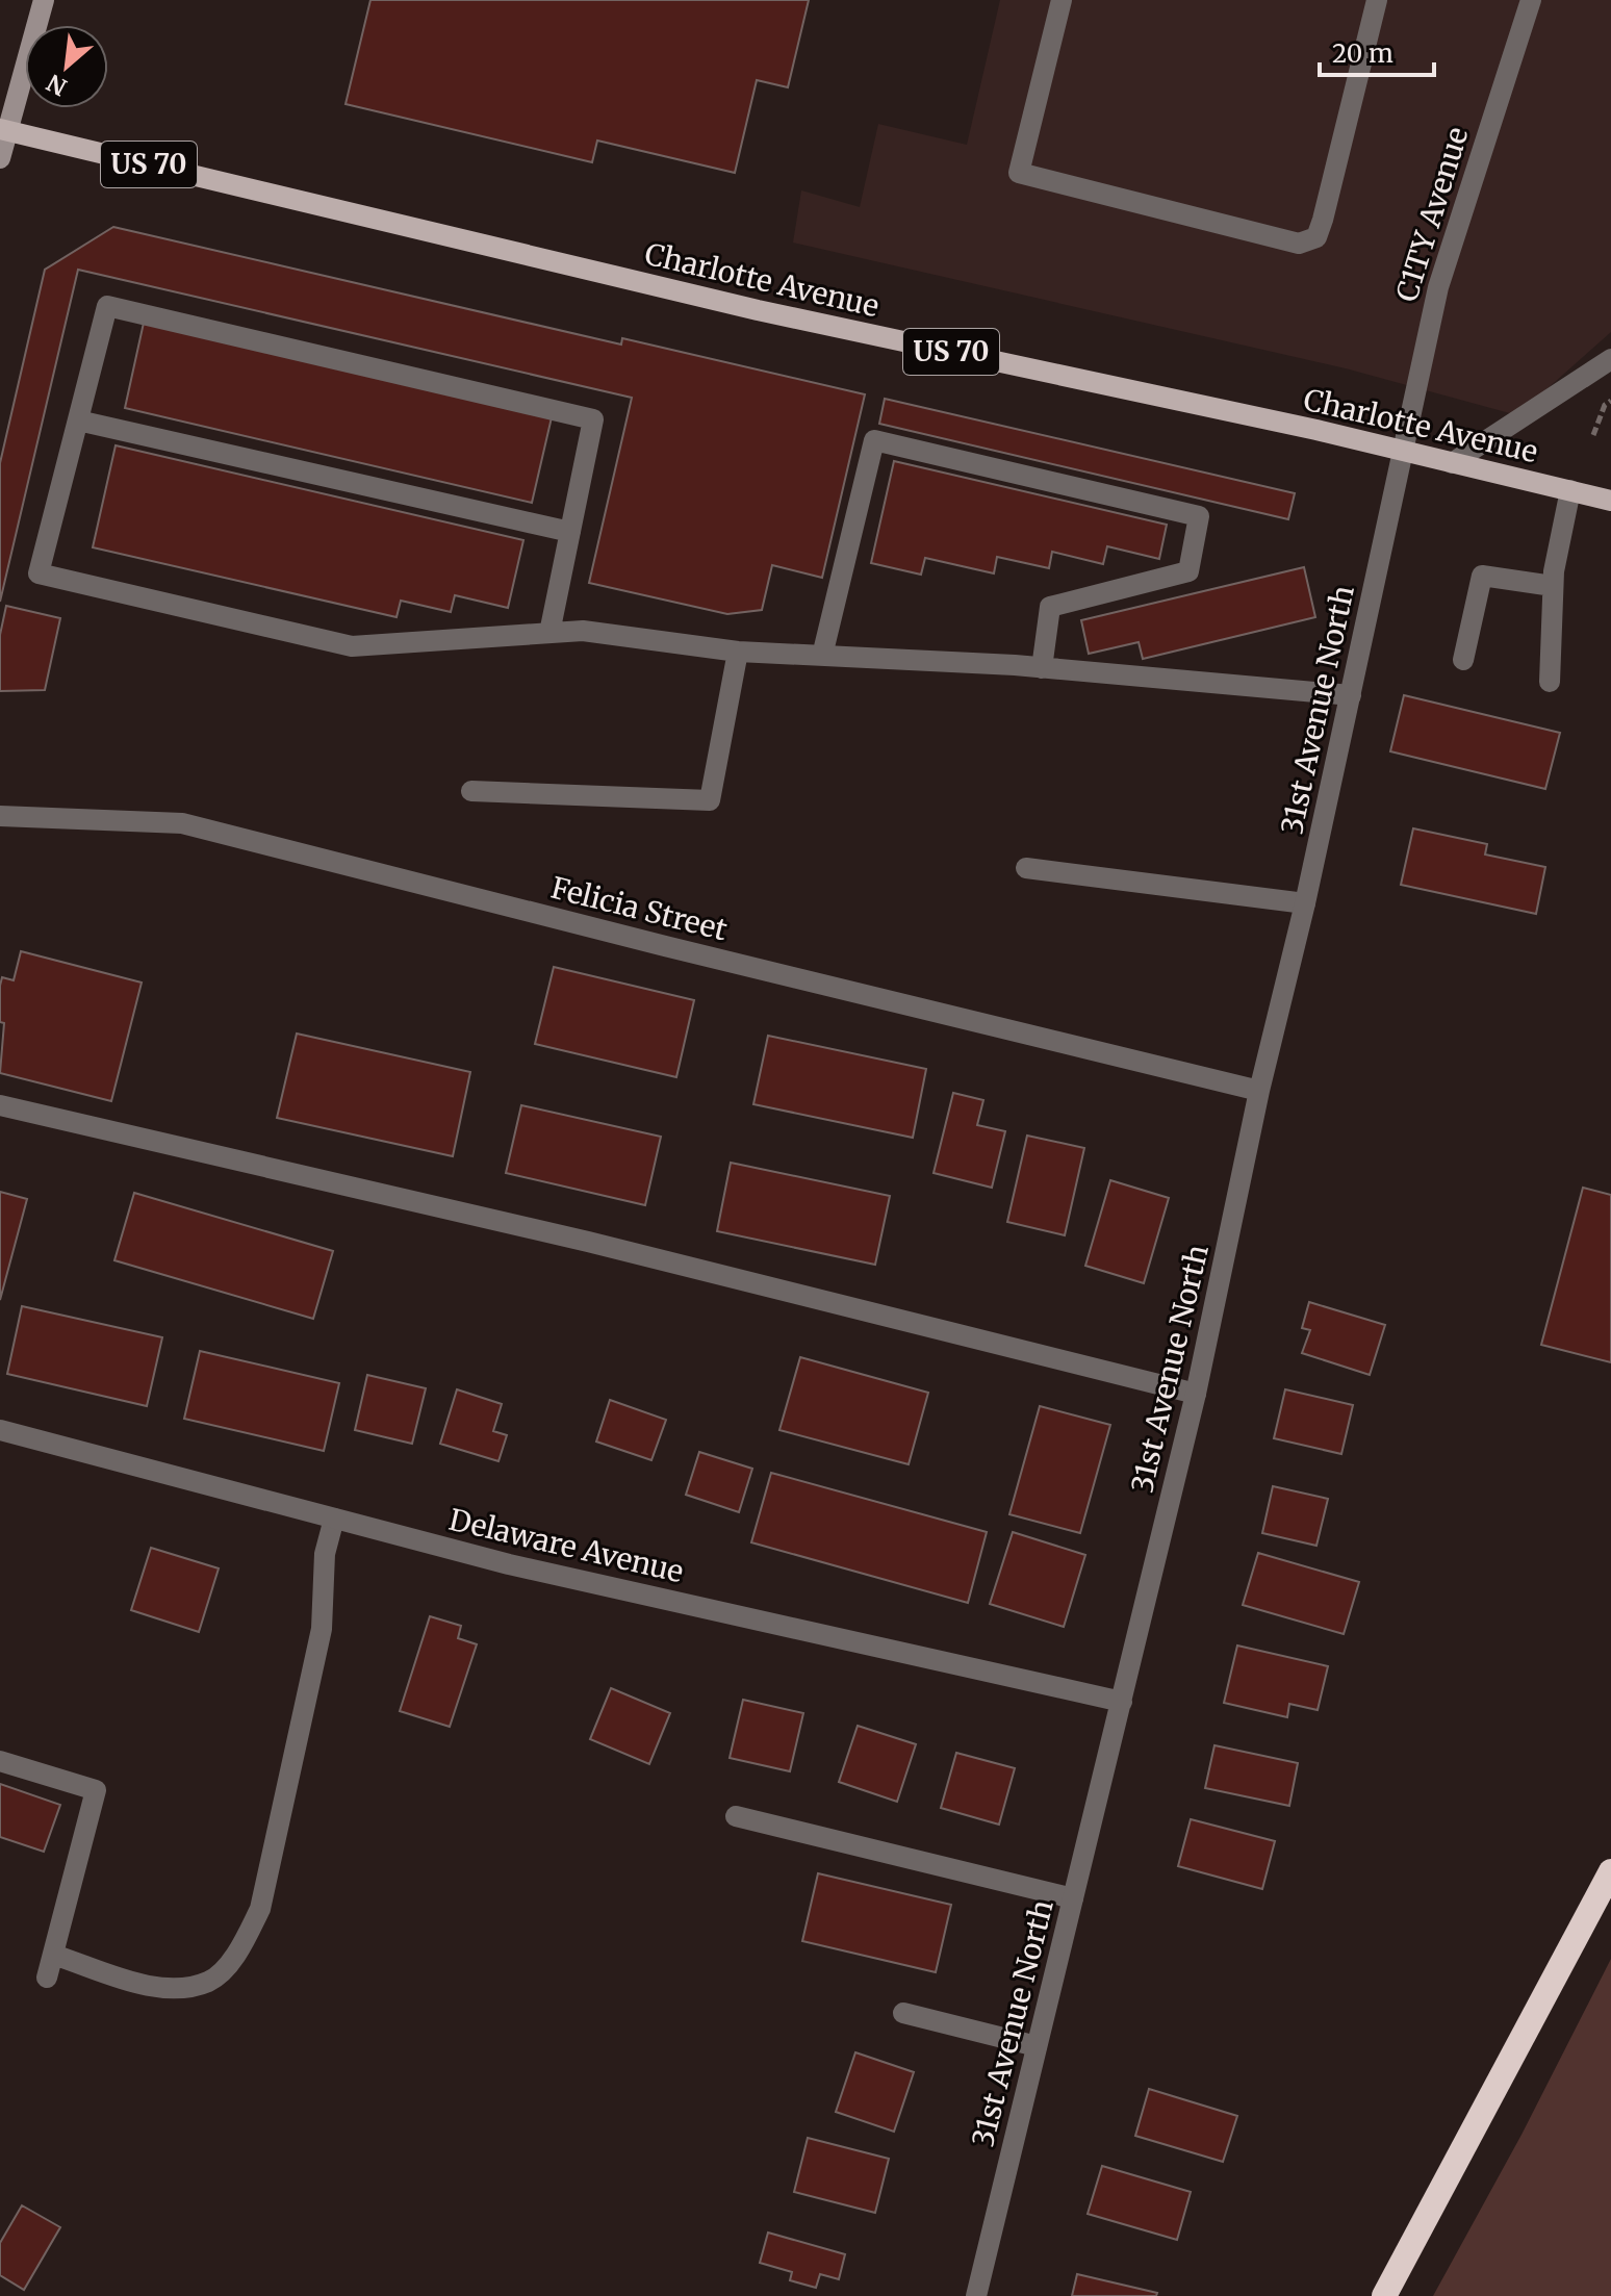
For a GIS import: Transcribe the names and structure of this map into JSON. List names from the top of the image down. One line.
{"streets":{"main road":["US 70","Charlotte Avenue"],"street":["C1TY Avenue","31st Avenue North","Felicia Street","Delaware Avenue"]},"crossings":[["C1TY Avenue","Charlotte Avenue"],["C1TY Avenue","31st Avenue North"],["Charlotte Avenue","31st Avenue North"],["31st Avenue North","Felicia Street"],["31st Avenue North","Delaware Avenue"]],"scale_bar":"20 m","north":"bottom left"}
